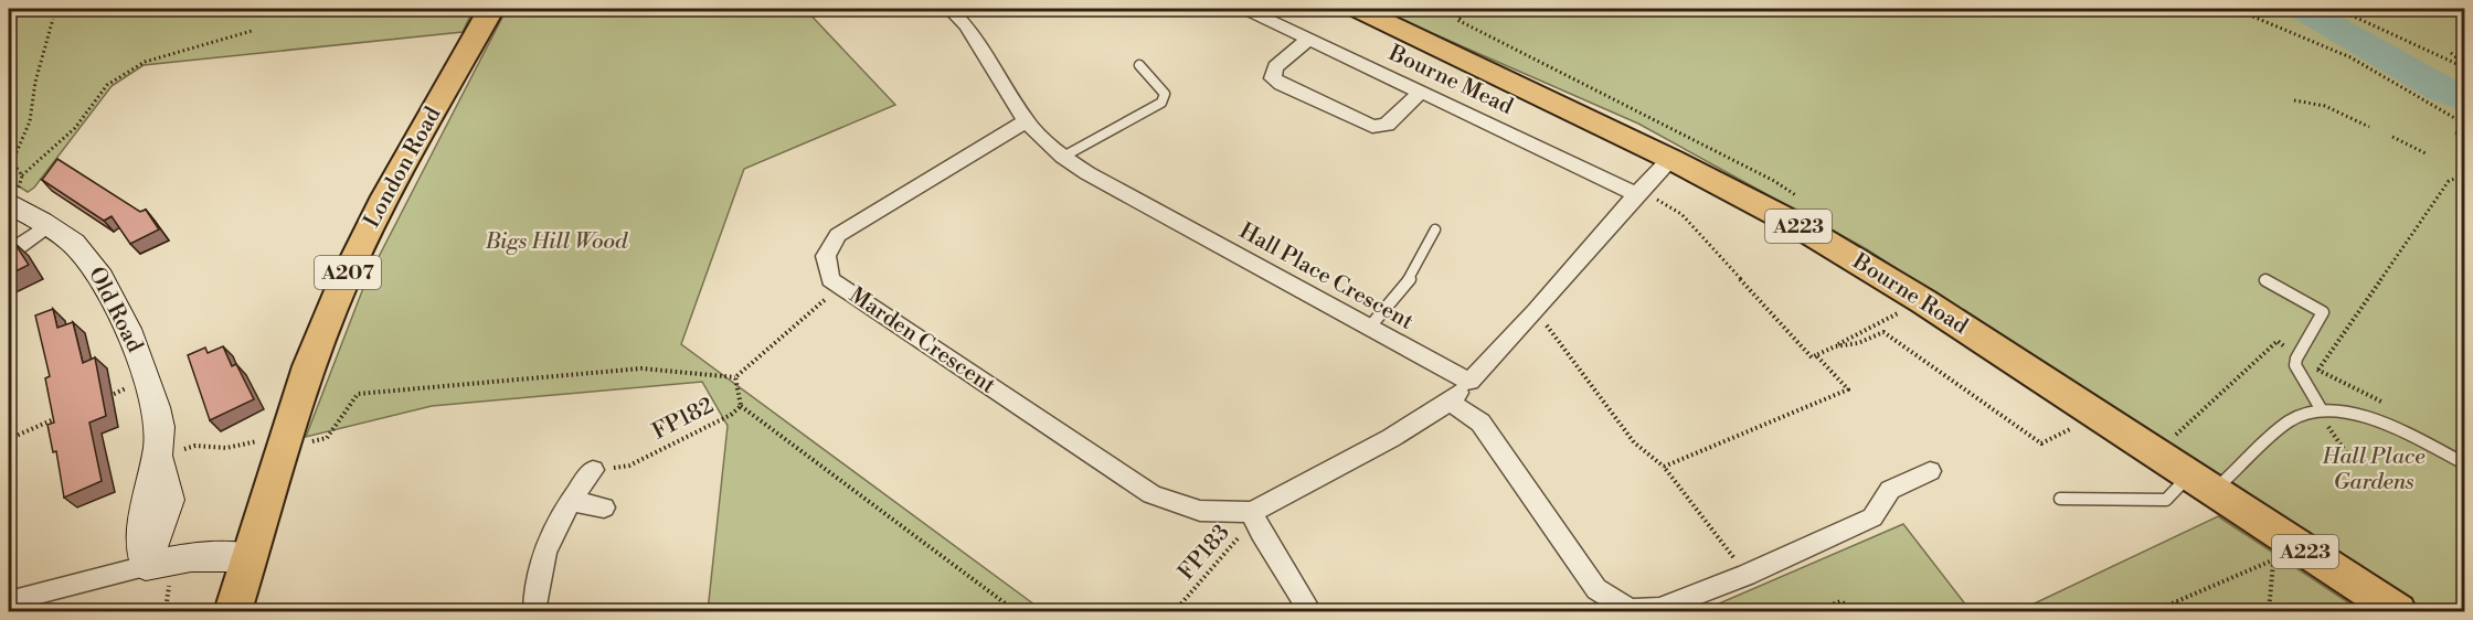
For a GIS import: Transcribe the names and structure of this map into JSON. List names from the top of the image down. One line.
{"streets":{"main road":["London Road","A223","A207","Bourne Road"],"street":["Bourne Mead","Hall Place Crescent","Old Road","Marden Crescent"],"path":["FP182","FP183"]},"crossings":[["London Road","A207"],["Hall Place Crescent","Marden Crescent"],["Marden Crescent","FP183"]],"parks":["Bigs Hill Wood","Hall Place Gardens"]}
